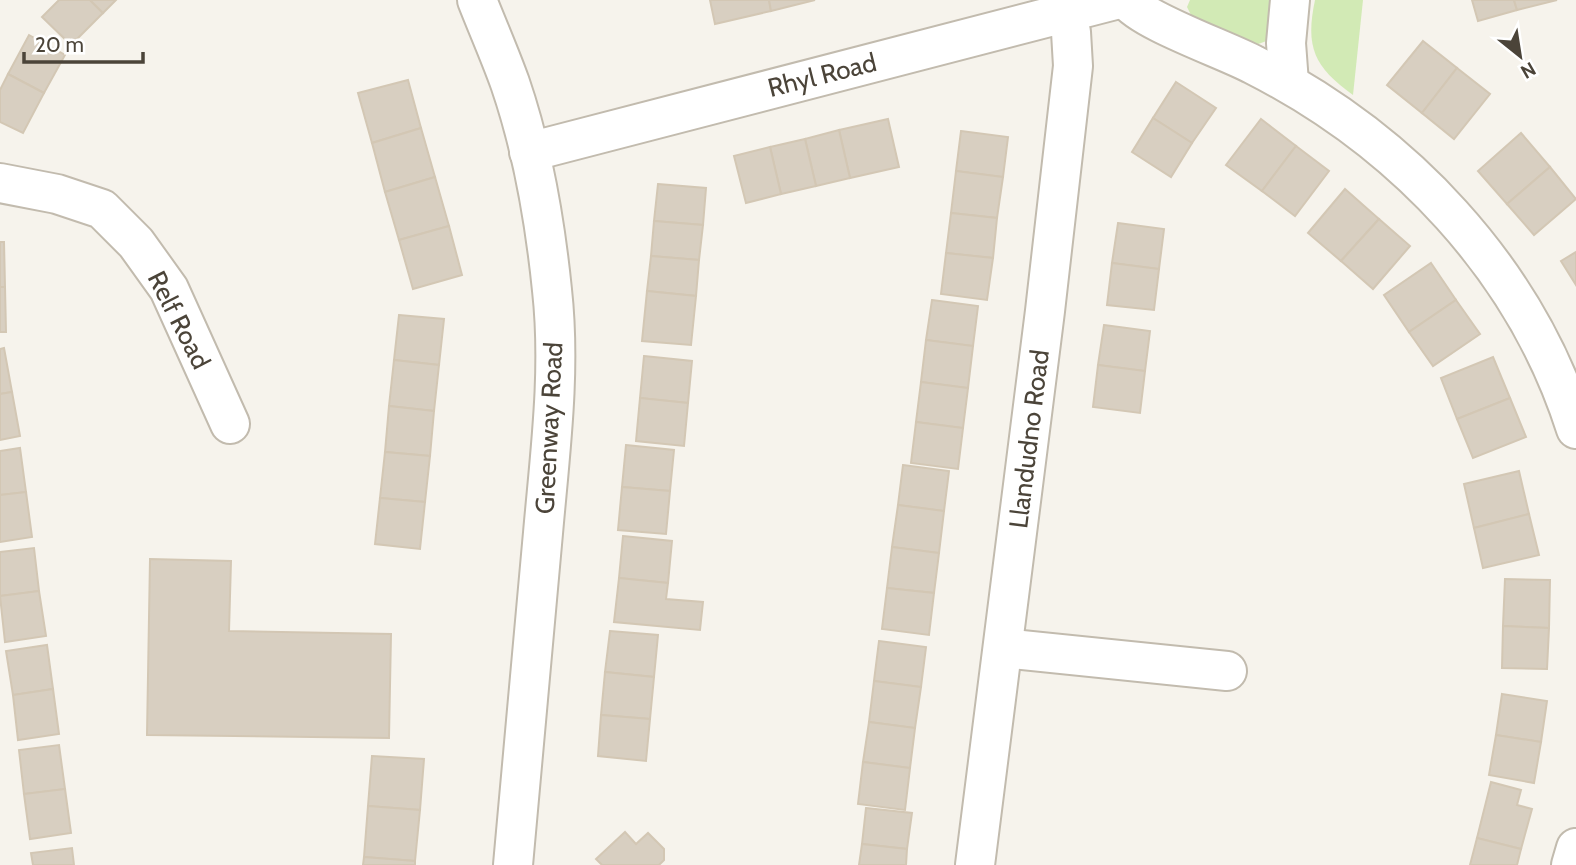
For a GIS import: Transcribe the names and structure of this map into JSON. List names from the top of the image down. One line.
{"streets":{"street":["Rhyl Road","Relf Road","Greenway Road","Llandudno Road"]},"crossings":[["Rhyl Road","Greenway Road"],["Rhyl Road","Llandudno Road"]],"scale_bar":"20 m","north":"bottom right"}
